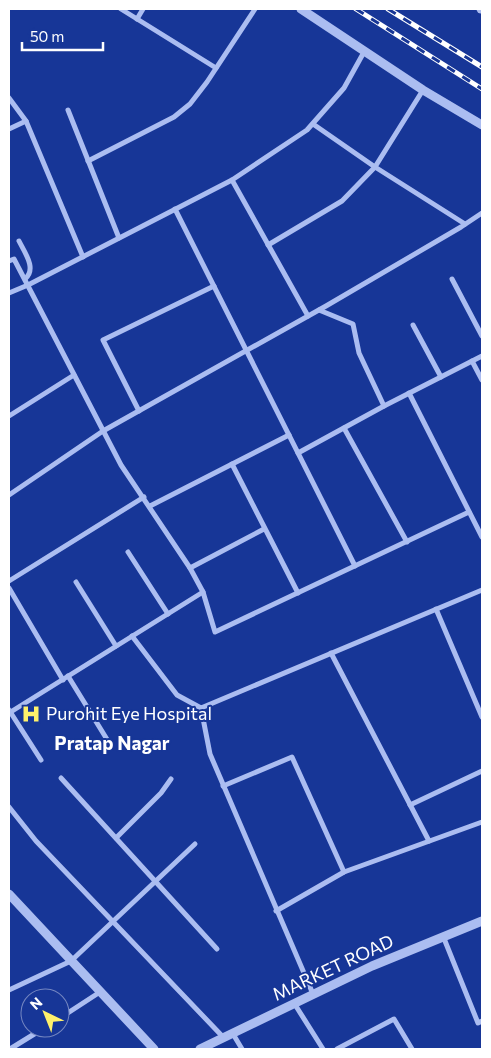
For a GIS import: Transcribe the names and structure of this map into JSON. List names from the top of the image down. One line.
{"streets":{"street":["MARKET ROAD"]},"districts":["Pratap Nagar"],"places":{"hospital":["Purohit Eye Hospital"]},"scale_bar":"50 m","north":"top left"}
